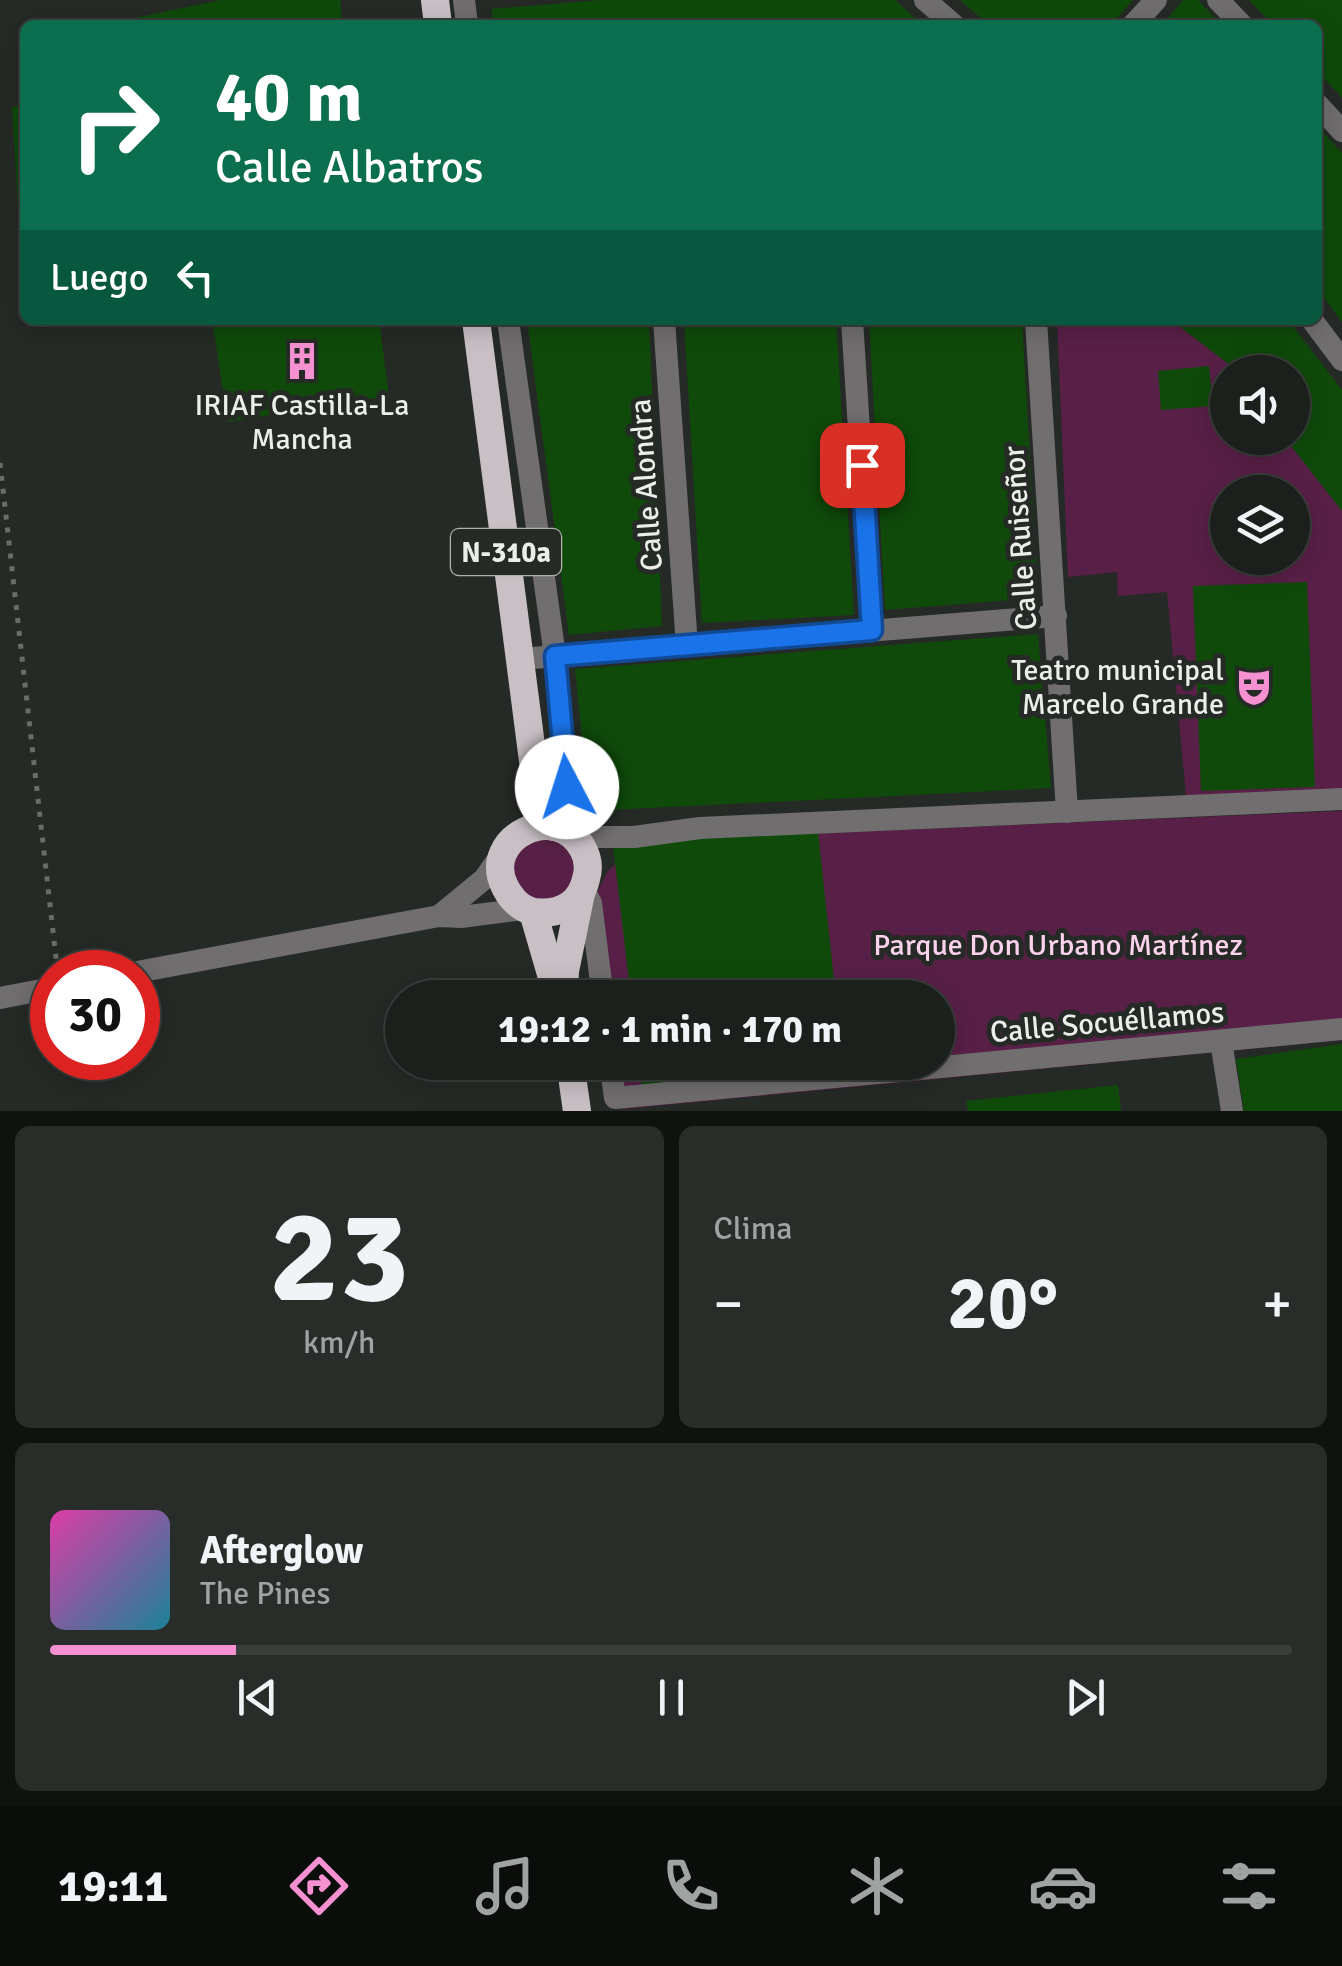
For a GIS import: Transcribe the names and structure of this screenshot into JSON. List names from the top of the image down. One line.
{"streets":{"highway":["N-310a"],"street":["Calle Alondra","Calle Ruiseñor","Calle Socuéllamos"]},"parks":["Parque Don Urbano Martínez"],"places":{"building":["IRIAF Castilla-La Mancha"],"theatre":["Teatro municipal Marcelo Grande"]},"page":{"turn":["40 m","Calle Albatros"],"then":"Luego","limit":"30","trip":"19:12 · 1 min · 170 m","tile":[["23","km/h"],"Clima"],"heat":["−","20°","+"],"song":["Afterglow","The Pines"],"tabs":"19:11"}}
